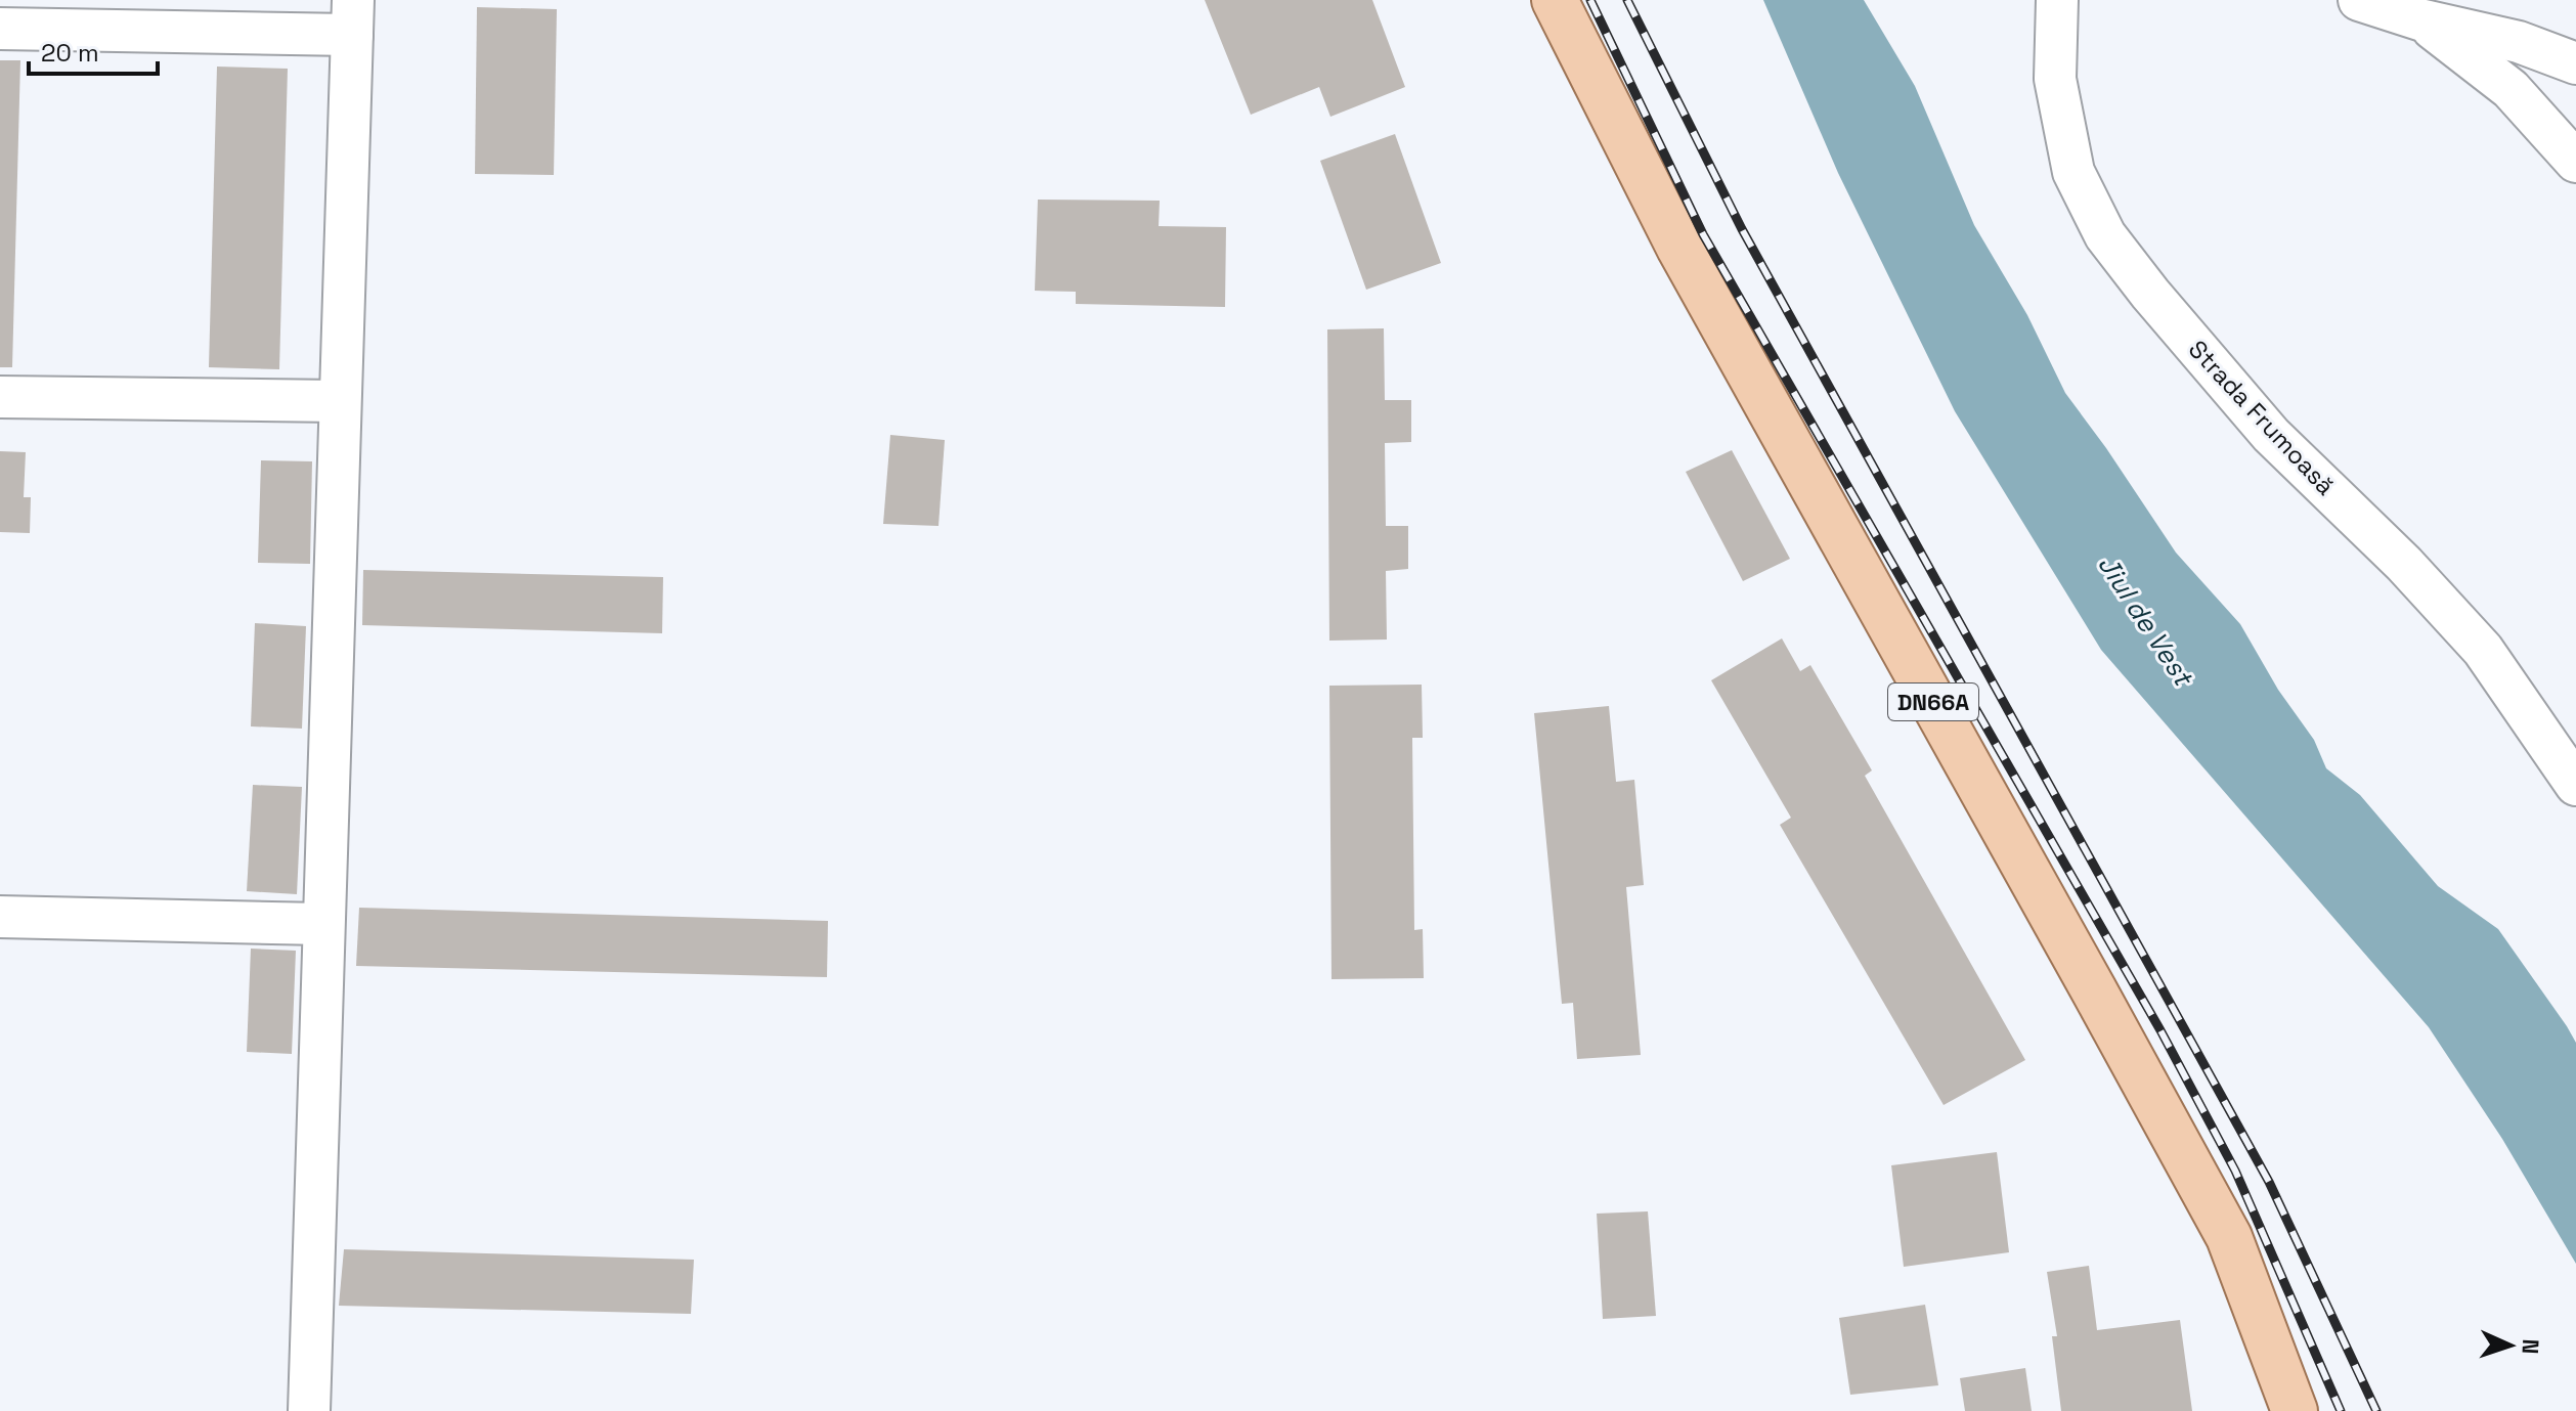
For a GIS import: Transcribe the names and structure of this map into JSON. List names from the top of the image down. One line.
{"streets":{"main road":["DN66A"],"street":["Strada Frumoasă"]},"water":["Jiul de Vest"],"scale_bar":"20 m","north":"right"}
